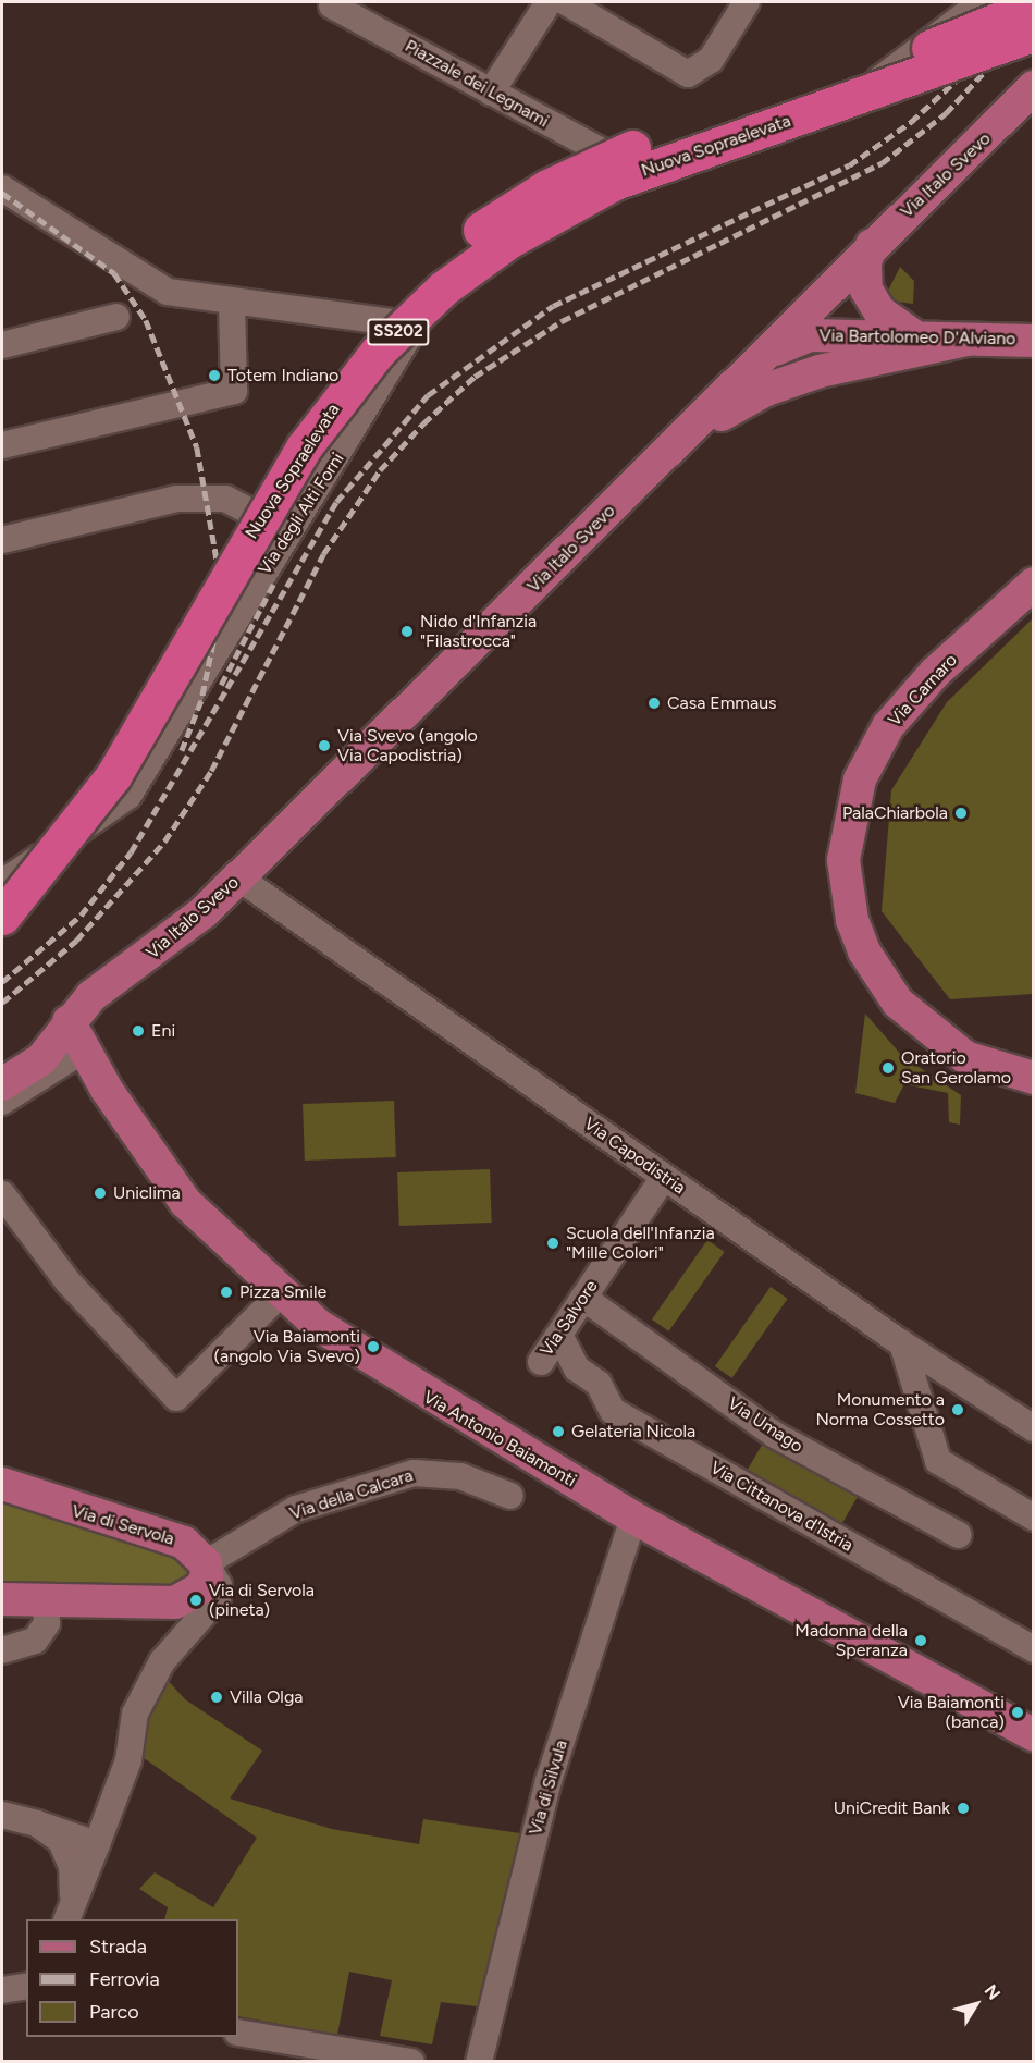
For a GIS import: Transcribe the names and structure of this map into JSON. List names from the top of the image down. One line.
{"streets":{"highway":["Nuova Sopraelevata","SS202"],"main road":["Via Italo Svevo","Via Bartolomeo D'Alviano","Via Carnaro","Via Antonio Baiamonti","Via di Servola"],"street":["Piazzale dei Legnami","Via degli Alti Forni","Via Capodistria","Via Salvore","Via Umago","Via della Calcara","Via Cittanova d'Istria","Via di Silvula"]},"crossings":[["Piazzale dei Legnami","Via degli Alti Forni"],["Nuova Sopraelevata","Via degli Alti Forni"],["Via Italo Svevo","Via Bartolomeo D'Alviano"],["Via Italo Svevo","Via Capodistria"],["Via Italo Svevo","Via Antonio Baiamonti"],["Via Capodistria","Via Salvore"],["Via Salvore","Via Umago"],["Via Salvore","Via Cittanova d'Istria"],["Via Antonio Baiamonti","Via di Silvula"],["Via della Calcara","Via di Servola"]],"places":["Totem Indiano","Nido d'Infanzia \"Filastrocca\"","Casa Emmaus","Via Svevo (angolo Via Capodistria)","PalaChiarbola","Eni","Oratorio San Gerolamo","Uniclima","Scuola dell'Infanzia \"Mille Colori\"","Pizza Smile","Via Baiamonti (angolo Via Svevo)","Monumento a Norma Cossetto","Gelateria Nicola","Via di Servola (pineta)","Madonna della Speranza","Villa Olga","Via Baiamonti (banca)","UniCredit Bank"],"legend":["Strada","Ferrovia","Parco"],"north":"top right"}
